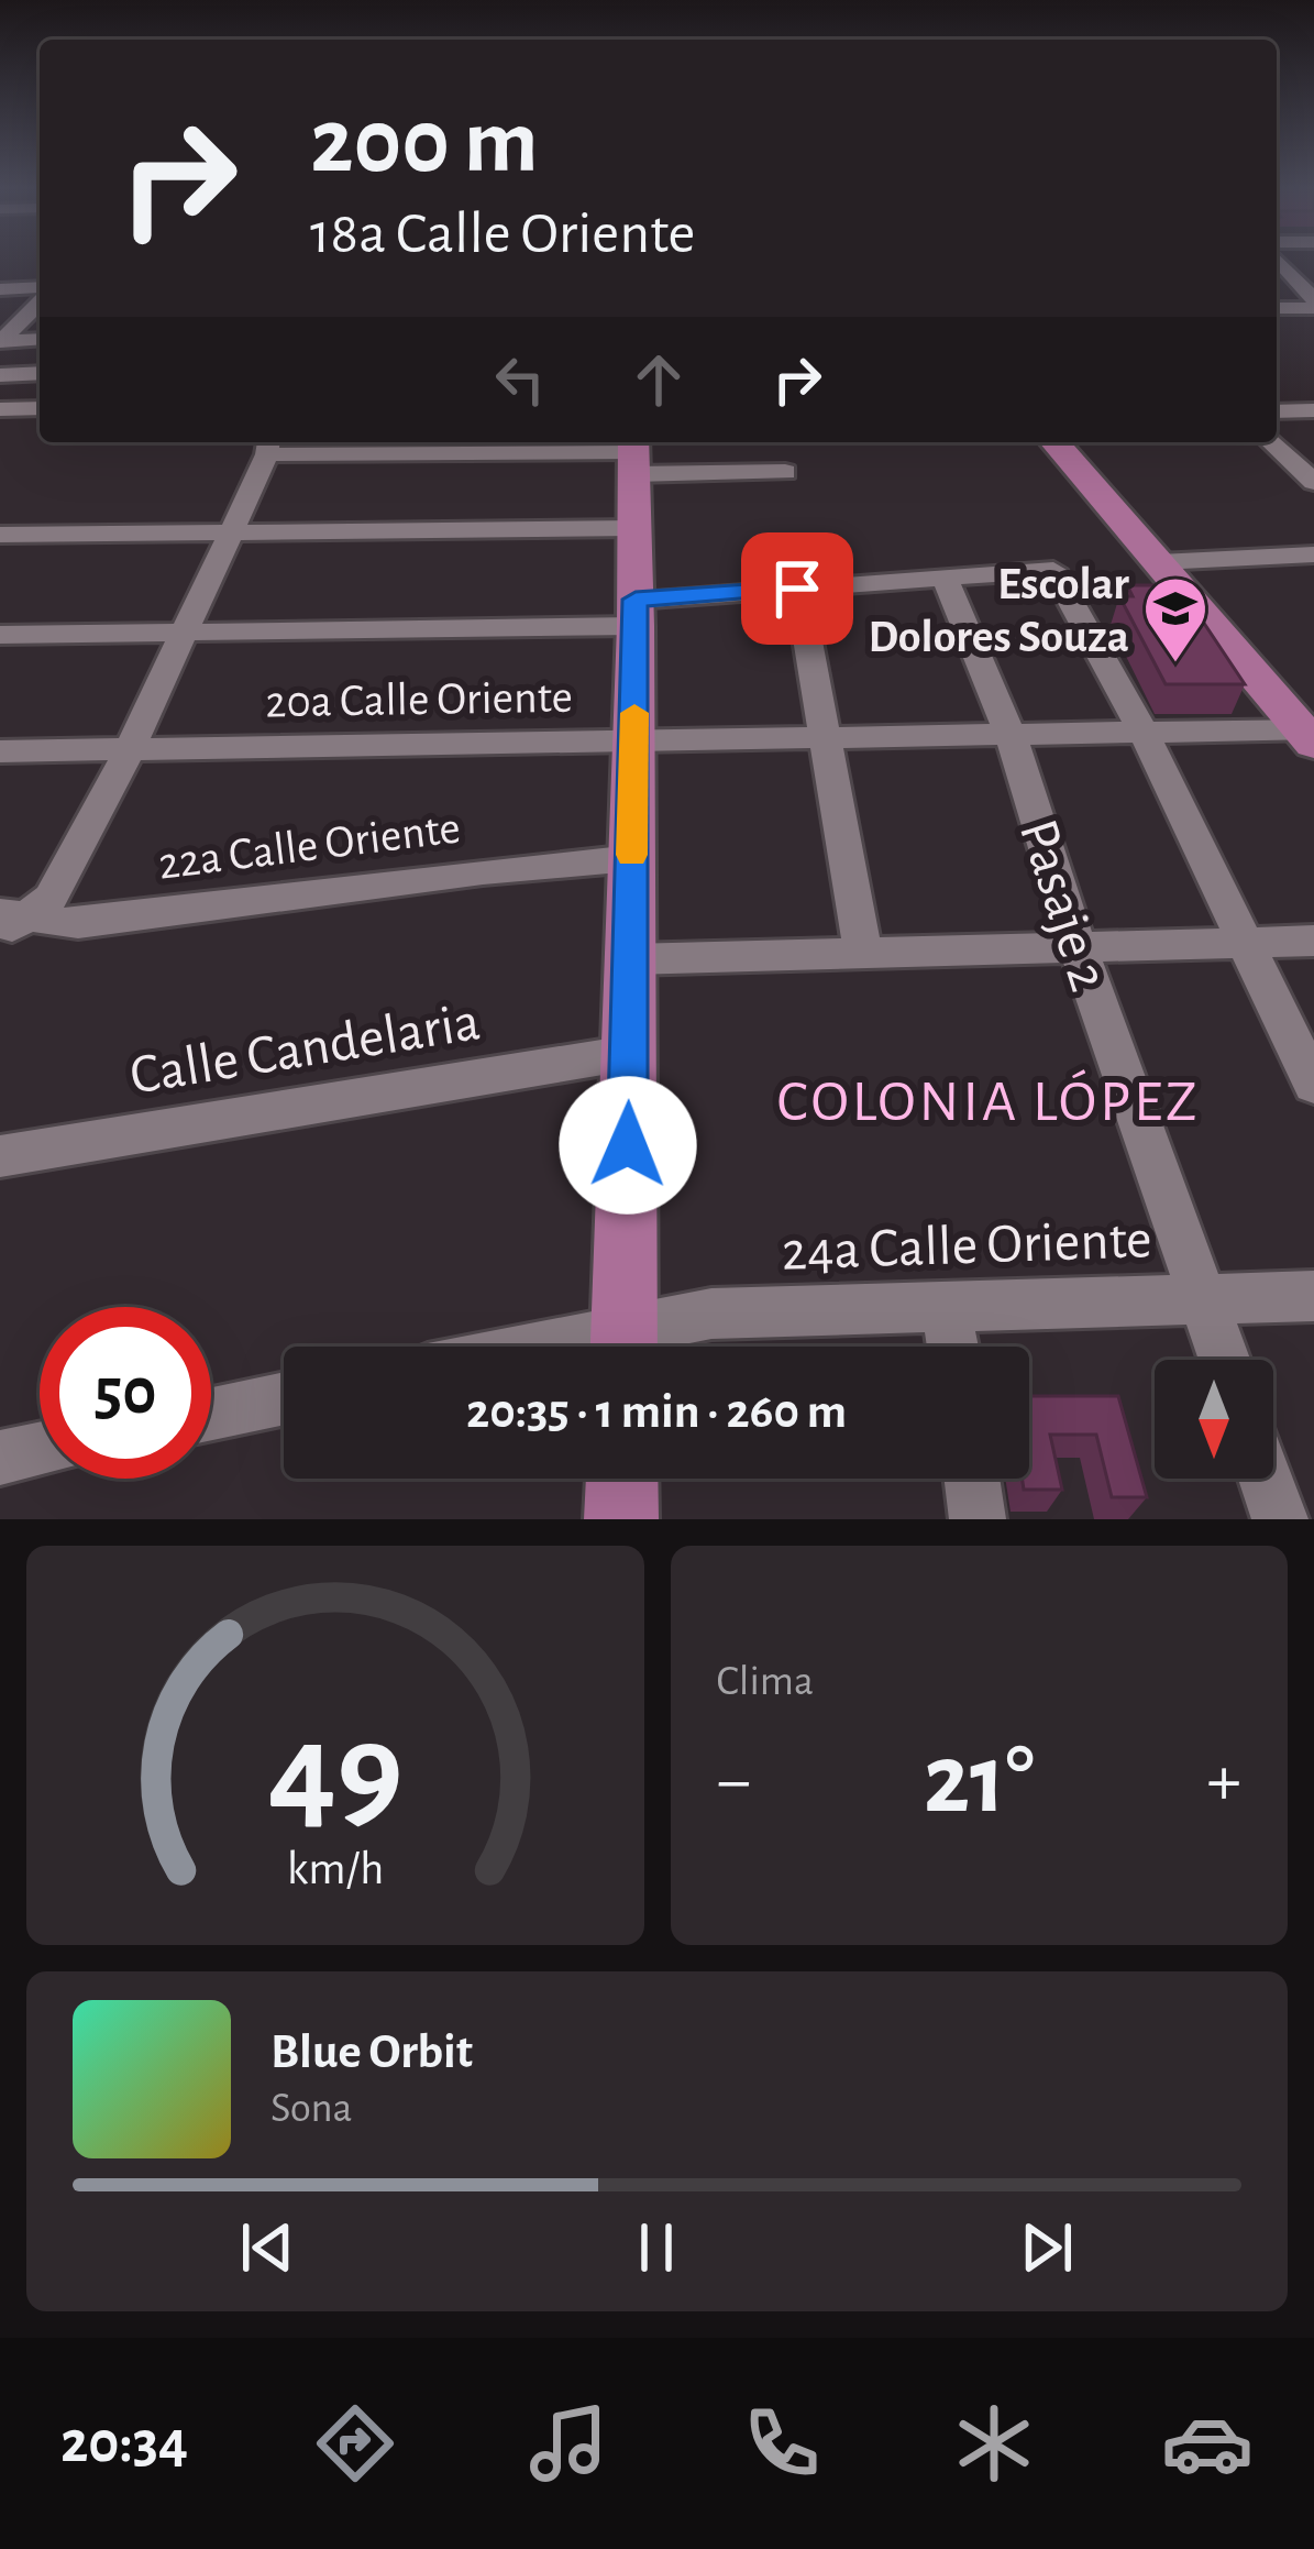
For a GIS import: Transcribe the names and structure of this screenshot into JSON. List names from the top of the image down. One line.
{"streets":{"street":["20a Calle Oriente","22a Calle Oriente","Pasaje 2","Calle Candelaria","24a Calle Oriente"]},"crossings":[["20a Calle Oriente","Pasaje 2"],["Pasaje 2","24a Calle Oriente"]],"districts":["COLONIA LÓPEZ"],"places":{"school or university":["Escolar Dolores Souza"]},"north":"bottom","page":{"turn":["200 m","18a Calle Oriente"],"limit":"50","trip":"20:35 · 1 min · 260 m","tile":"Clima","heat":["−","21°","+"],"song":["Blue Orbit","Sona"],"tabs":"20:34","gauge":["49","km/h"]}}
